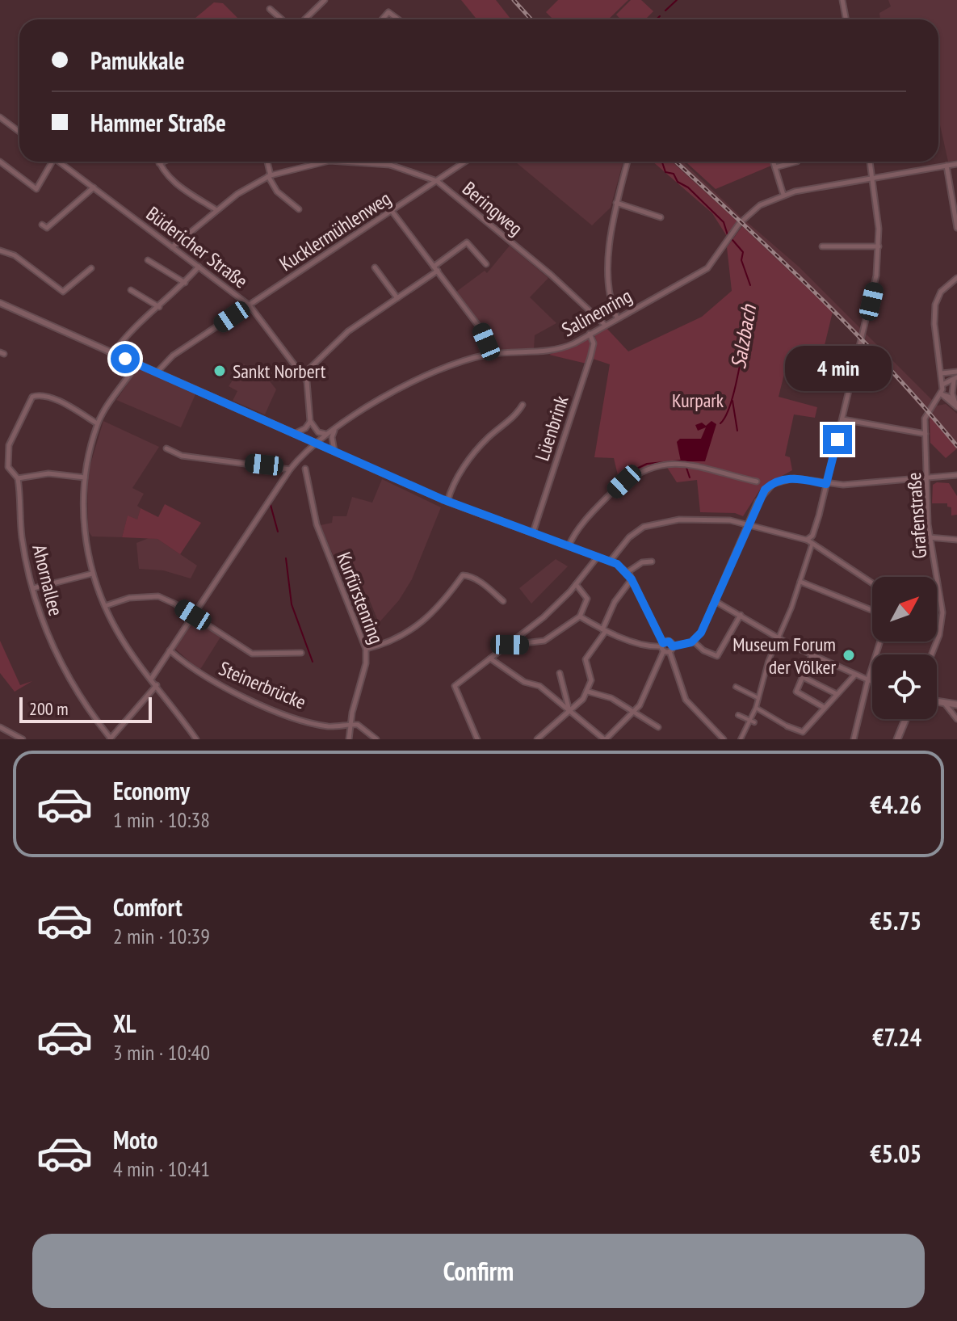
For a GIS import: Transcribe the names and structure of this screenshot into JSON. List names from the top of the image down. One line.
{"streets":{"street":["Beringweg","Kucklermühlenweg","Büdericher Straße","Salinenring","Lüenbrink","Grafenstraße","Ahornallee","Kurfürstenring","Steinerbrücke"]},"crossings":[["Beringweg","Kucklermühlenweg"],["Beringweg","Büdericher Straße"],["Beringweg","Salinenring"],["Kucklermühlenweg","Büdericher Straße"],["Salinenring","Lüenbrink"],["Salinenring","Steinerbrücke"],["Kurfürstenring","Steinerbrücke"]],"water":["Salzbach"],"parks":["Kurpark"],"places":["Sankt Norbert","Museum Forum der Völker"],"scale_bar":"200 m","north":"top right","page":{"banner":["Pamukkale","Hammer Straße"],"bubble":"4 min","scale":"200 m","list":[{"name":"Economy","note":"1 min · 10:38","value":"€4.26"},{"name":"Comfort","note":"2 min · 10:39","value":"€5.75"},{"name":"XL","note":"3 min · 10:40","value":"€7.24"},{"name":"Moto","note":"4 min · 10:41","value":"€5.05"}],"buttons":"Confirm"}}
